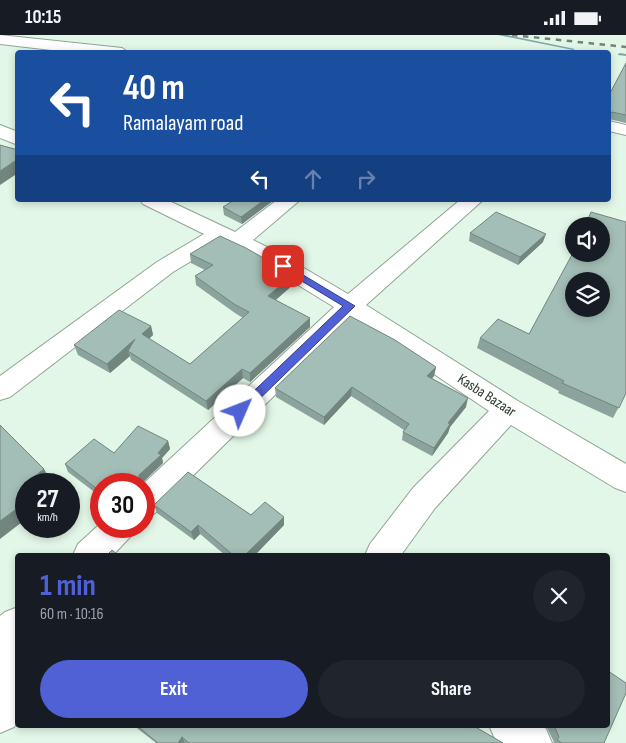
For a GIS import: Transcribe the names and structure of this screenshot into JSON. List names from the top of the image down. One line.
{"streets":{"street":["Kasba Bazaar"]},"page":{"status":"10:15","turn":["40 m","Ramalayam road"],"speed":"27 km/h","limit":"30","heading":["1 min","60 m · 10:16"],"buttons":["Exit","Share"]}}
